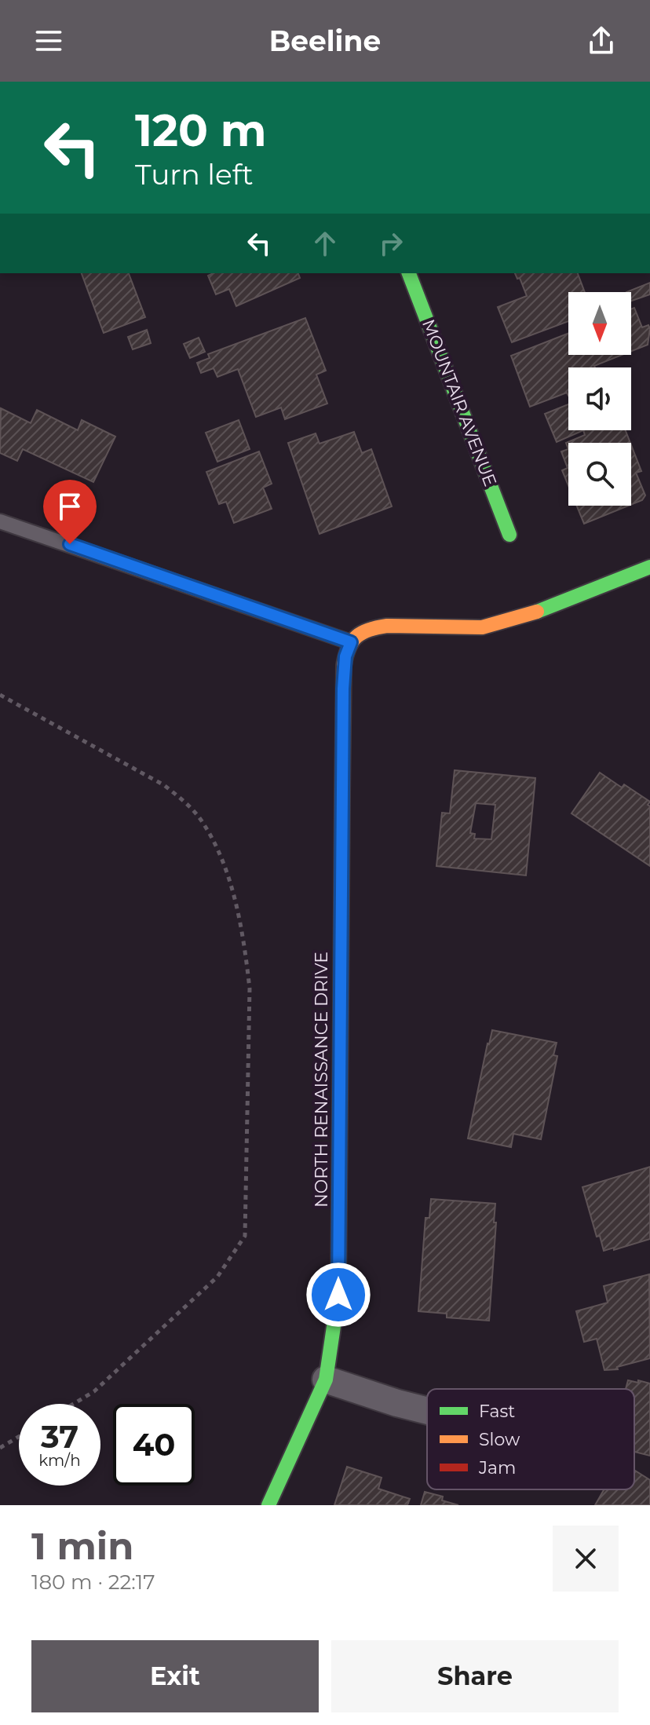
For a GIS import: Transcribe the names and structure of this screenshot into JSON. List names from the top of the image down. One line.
{"streets":{"street":["MOUNTAIR AVENUE","NORTH RENAISSANCE DRIVE"]},"legend":["Fast","Slow","Jam"],"north":"bottom","page":{"header":"Beeline","turn":["120 m","Turn left"],"speed":"37 km/h","limit":"40","heading":["1 min","180 m · 22:17"],"buttons":["Exit","Share"]}}
